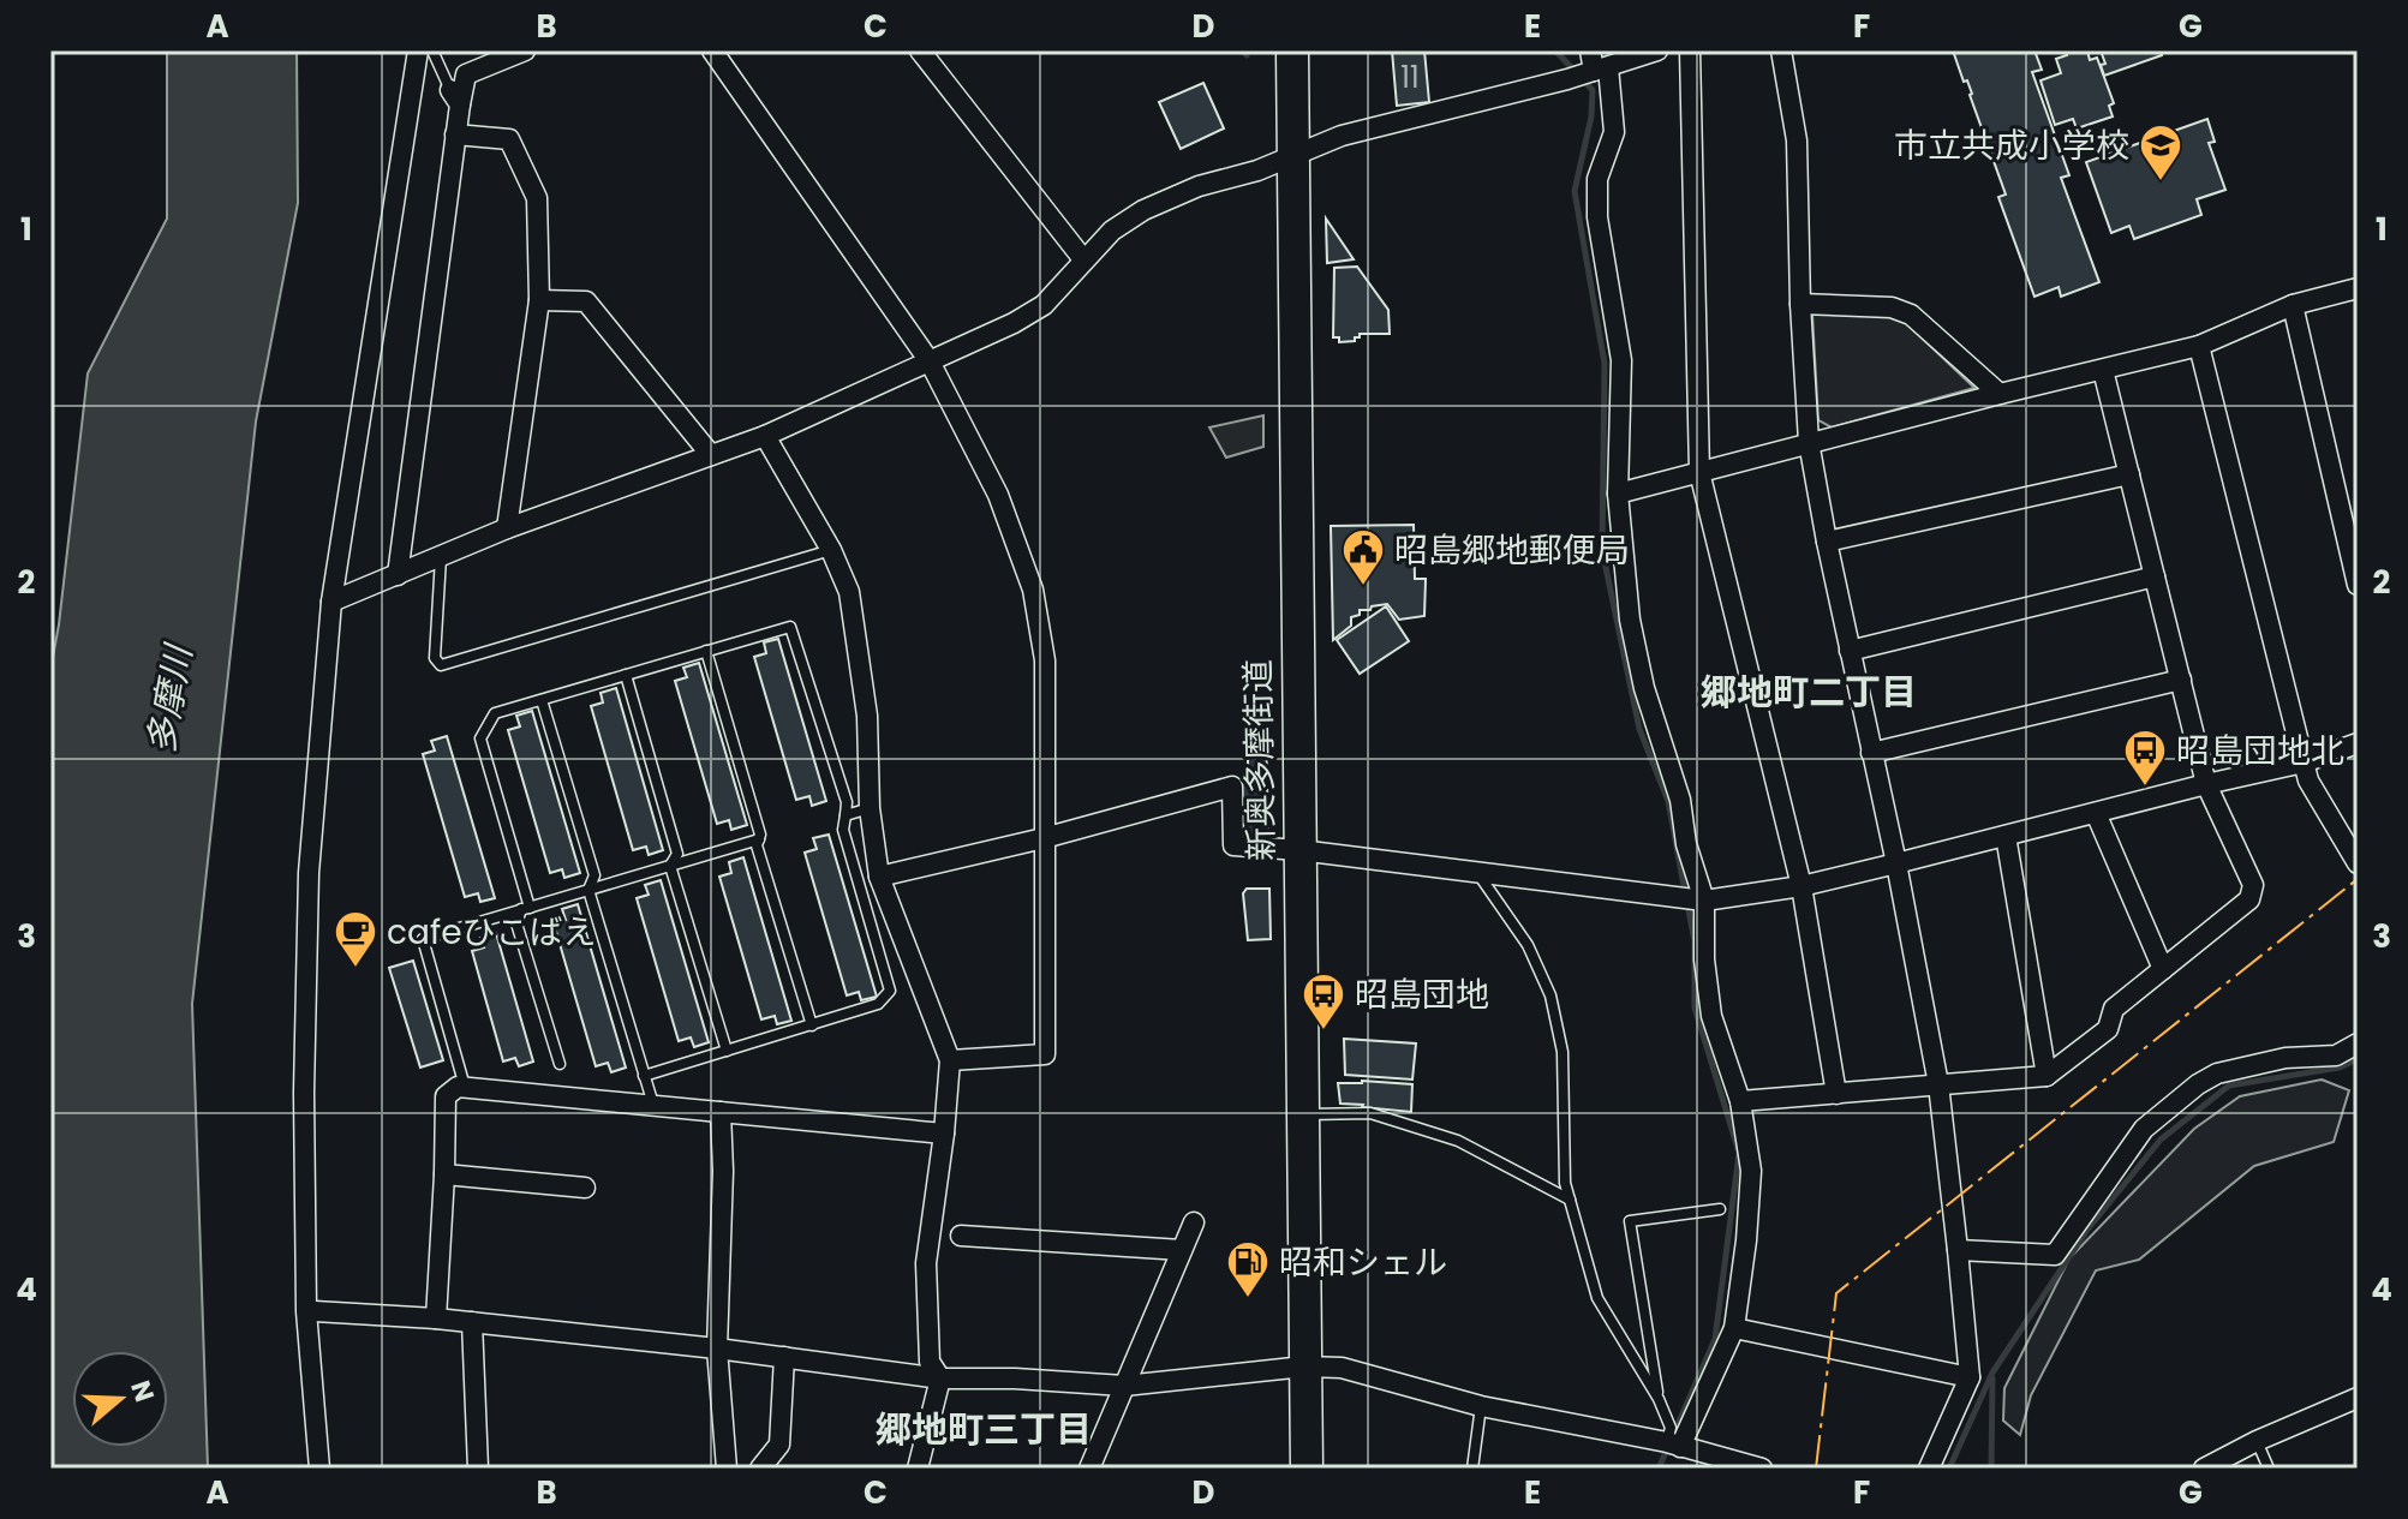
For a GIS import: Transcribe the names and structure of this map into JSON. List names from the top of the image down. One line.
{"streets":{"main road":["新奥多摩街道"]},"districts":["郷地町二丁目","郷地町三丁目"],"water":["多摩川"],"places":{"school or university":["市立共成小学校"],"public building":["昭島郷地郵便局"],"bus stop":["昭島団地北","昭島団地"],"cafe":["cafeひこばえ"],"fuel station":["昭和シェル"]},"house_numbers":["11"],"north":"right","grid":{"columns":["A","B","C","D","E","F","G"],"rows":["1","2","3","4"]}}
